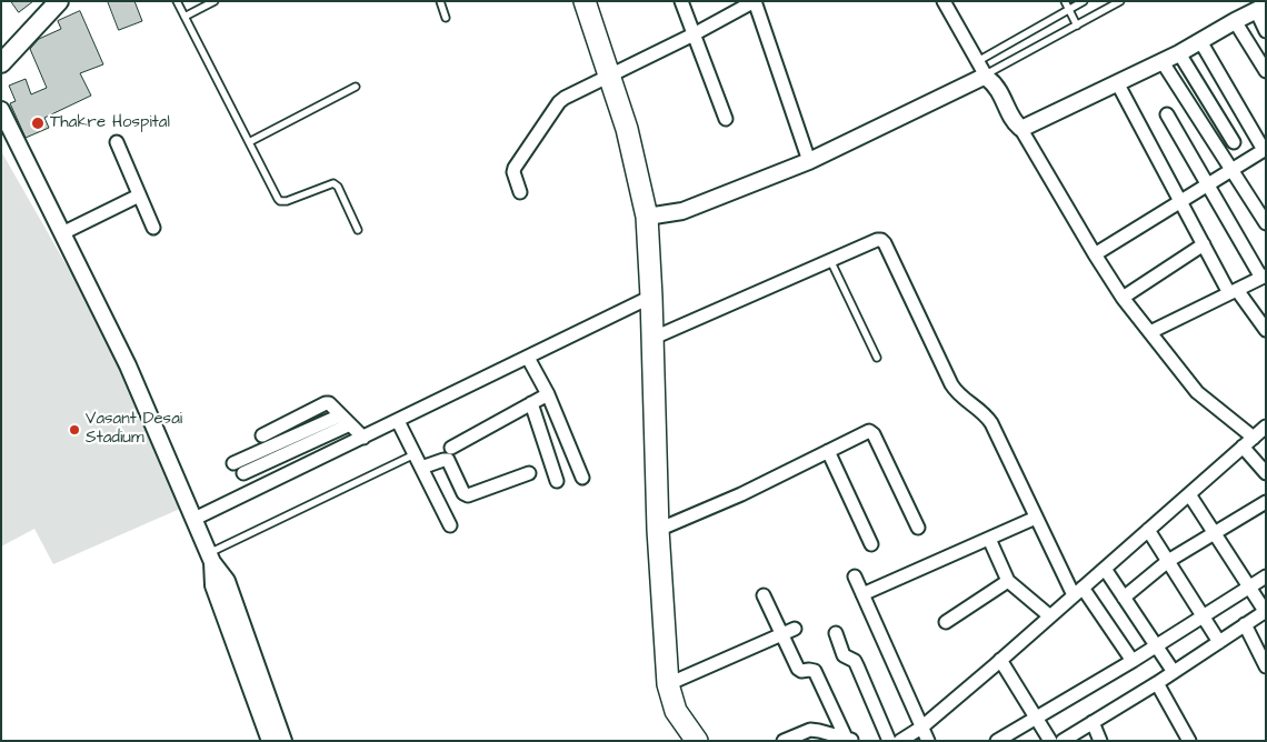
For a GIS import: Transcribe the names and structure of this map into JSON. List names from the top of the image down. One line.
{"places":["Thakre Hospital","Vasant Desai Stadium"]}
